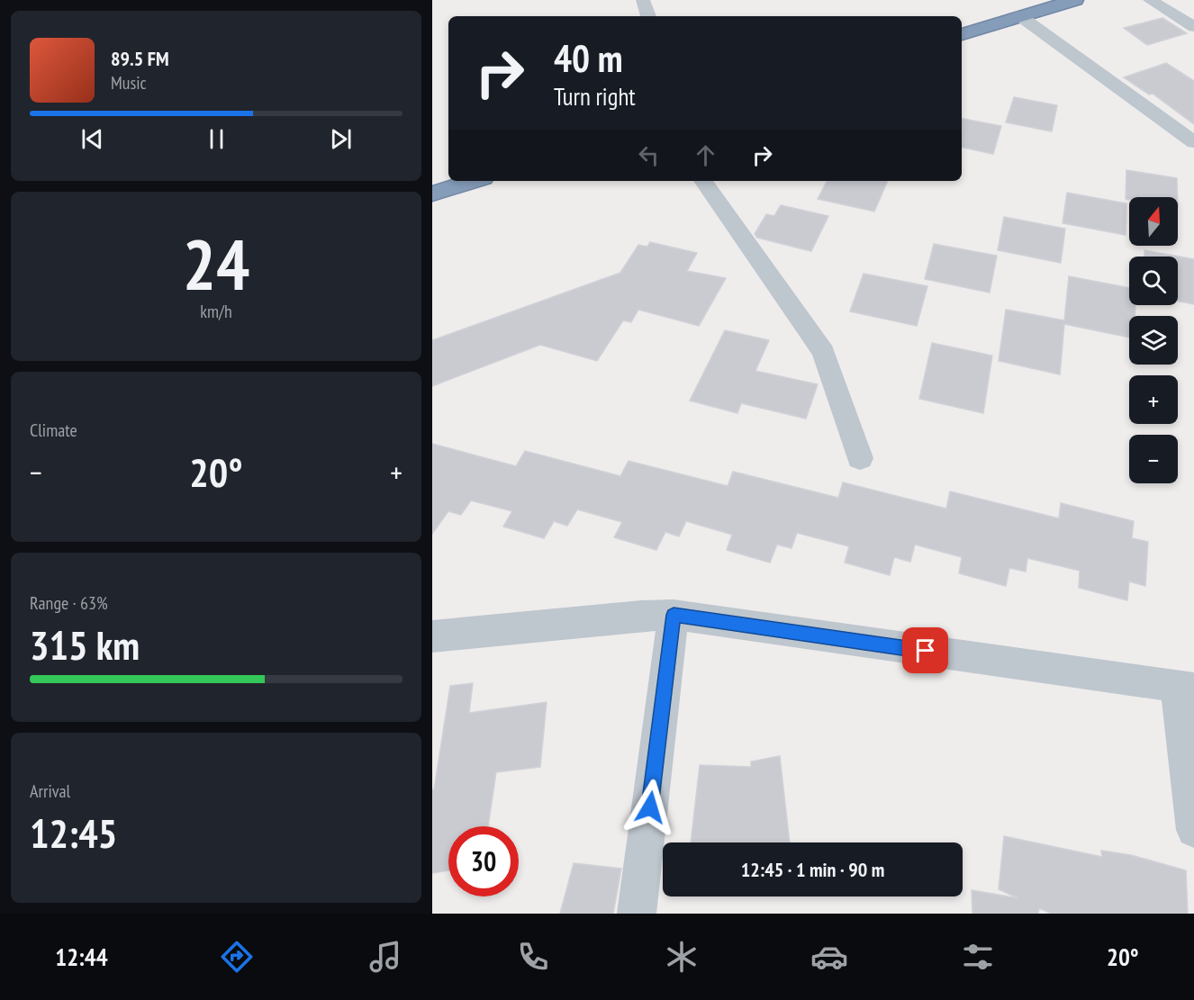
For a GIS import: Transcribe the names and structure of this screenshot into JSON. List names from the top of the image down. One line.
{"north":"top","page":{"turn":["40 m","Turn right"],"song":["89.5 FM","Music"],"tile":[["24","km/h"],"Climate",["Range · 63%","315 km"],["Arrival","12:45"]],"map_buttons":["+","−"],"heat":["−","20°","+"],"limit":"30","trip":"12:45 · 1 min · 90 m","tabs":["12:44","20°"]}}
